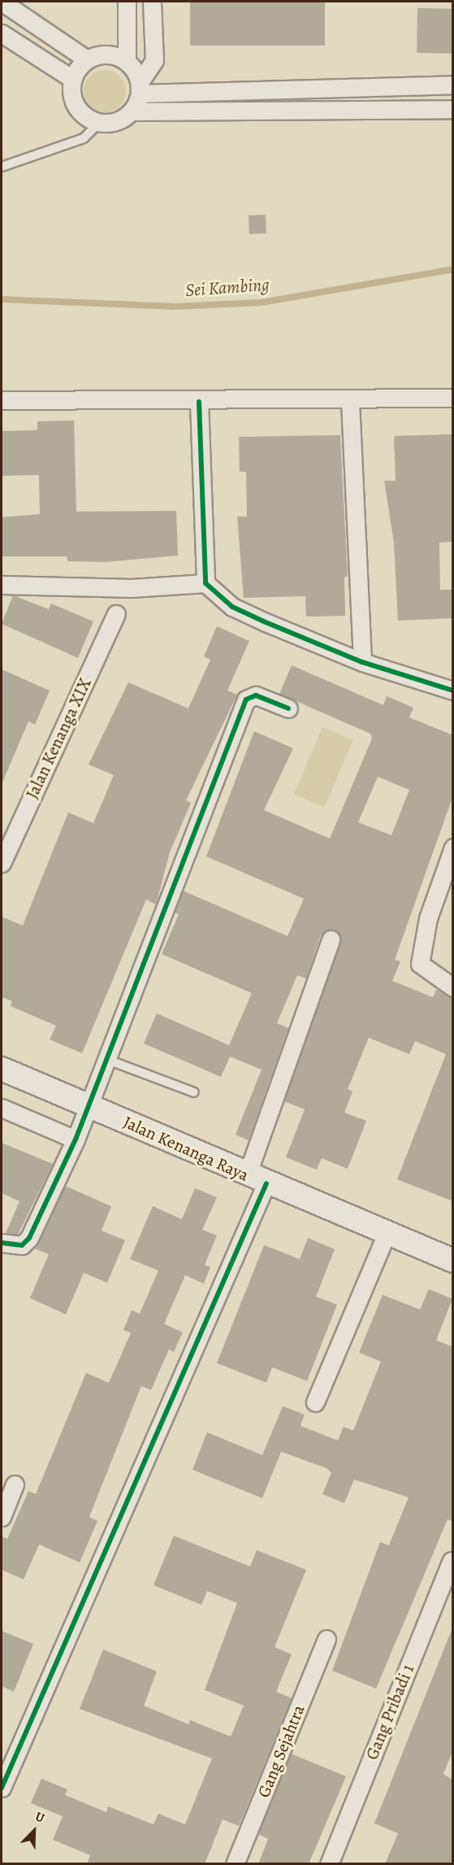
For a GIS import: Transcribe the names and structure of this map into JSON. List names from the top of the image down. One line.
{"streets":{"street":["Jalan Kenanga XIX","Jalan Kenanga Raya","Gang Pribadi 1","Gang Sejahtra"]},"water":["Sei Kambing"],"north":"top right"}
